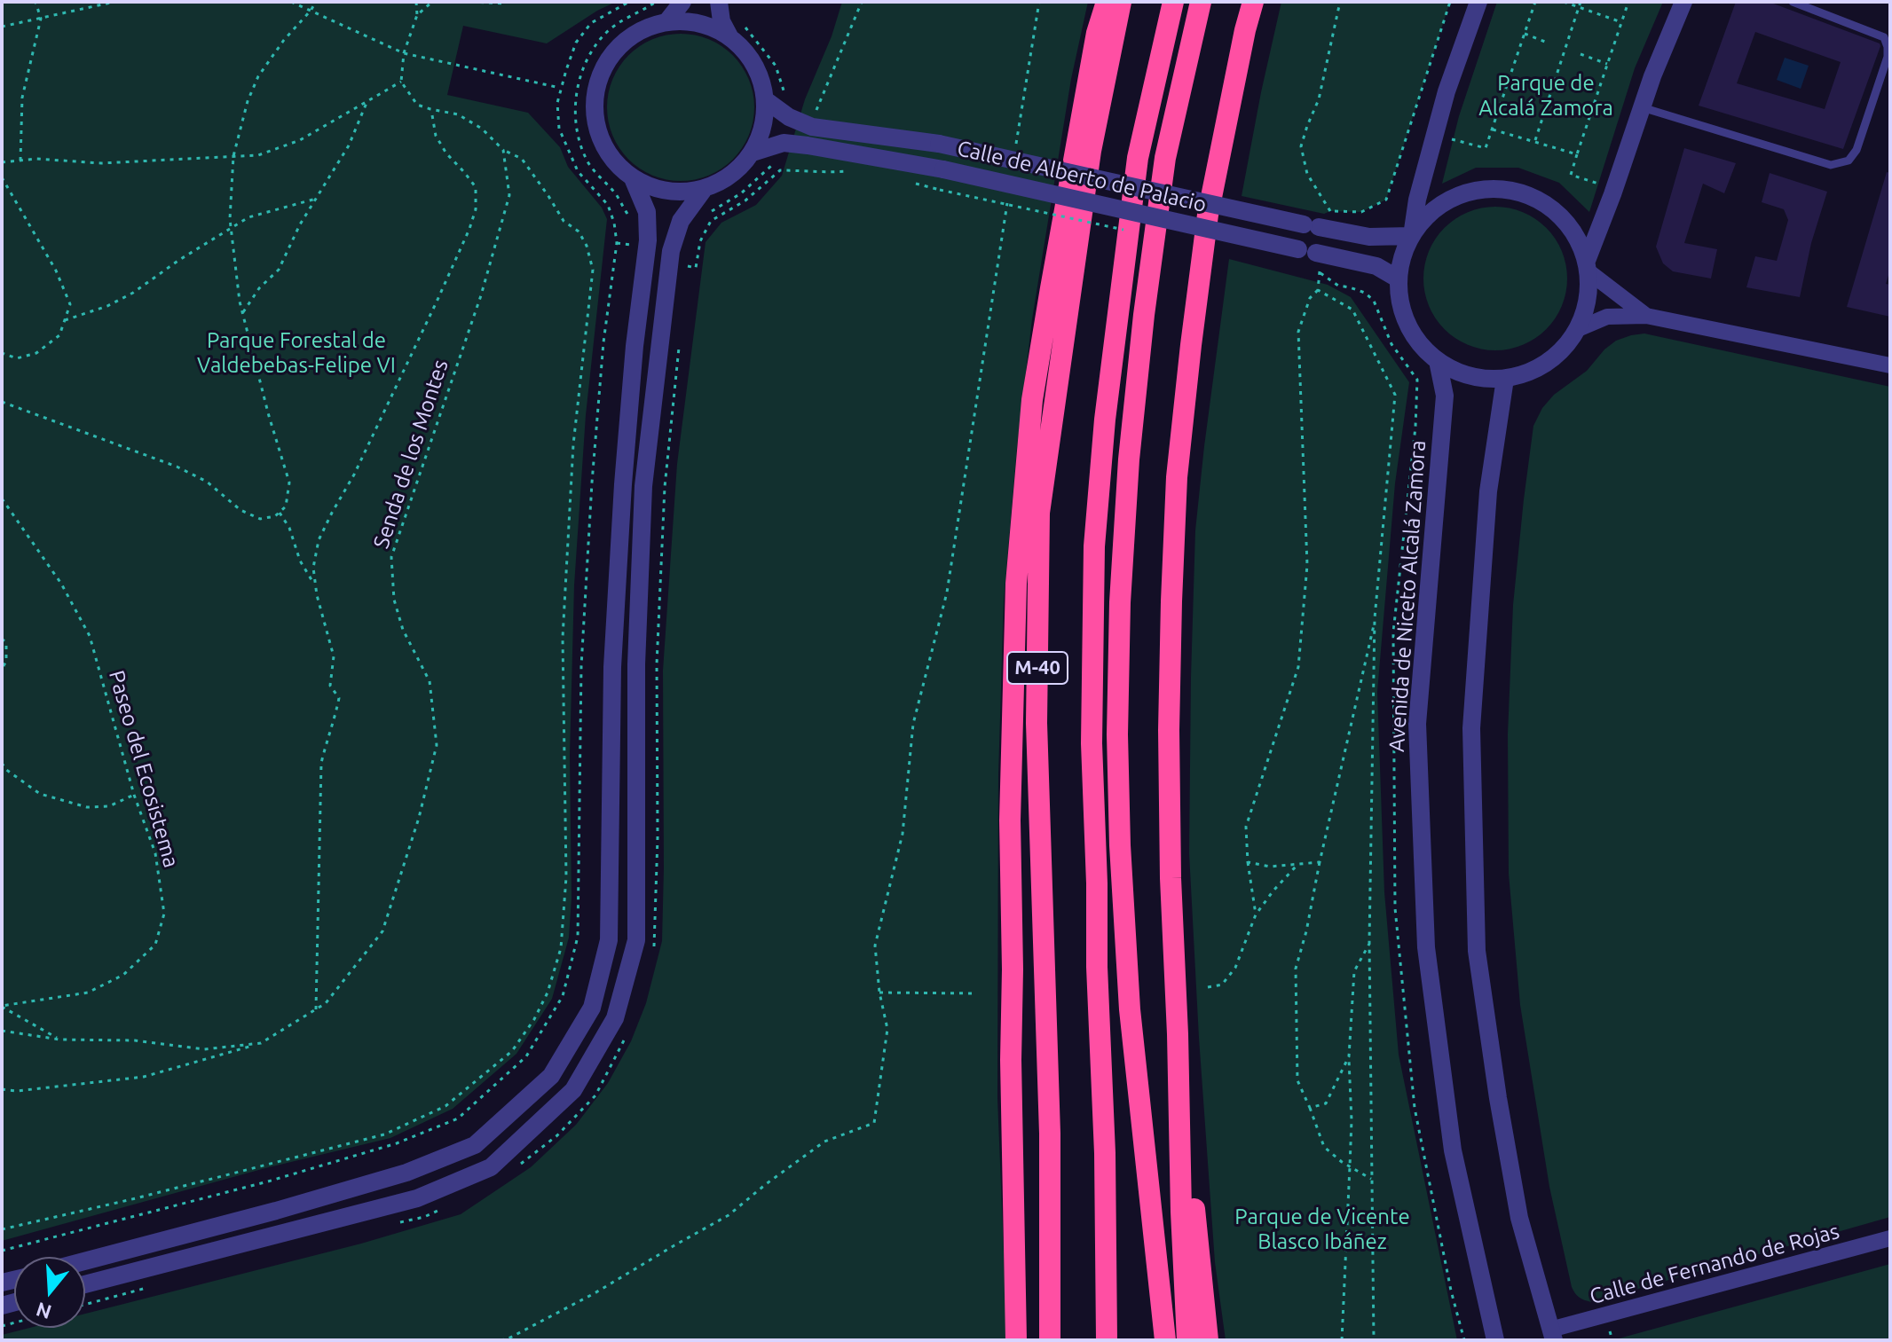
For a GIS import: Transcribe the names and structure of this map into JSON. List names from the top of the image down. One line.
{"streets":{"highway":["M-40"],"street":["Calle de Alberto de Palacio","Avenida de Niceto Alcalá Zamora","Calle de Fernando de Rojas"],"path":["Senda de los Montes","Paseo del Ecosistema"]},"crossings":[["Calle de Alberto de Palacio","Avenida de Niceto Alcalá Zamora"]],"parks":["Parque de Alcalá Zamora","Parque Forestal de Valdebebas-Felipe VI","Parque de Vicente Blasco Ibáñez"],"north":"bottom"}
